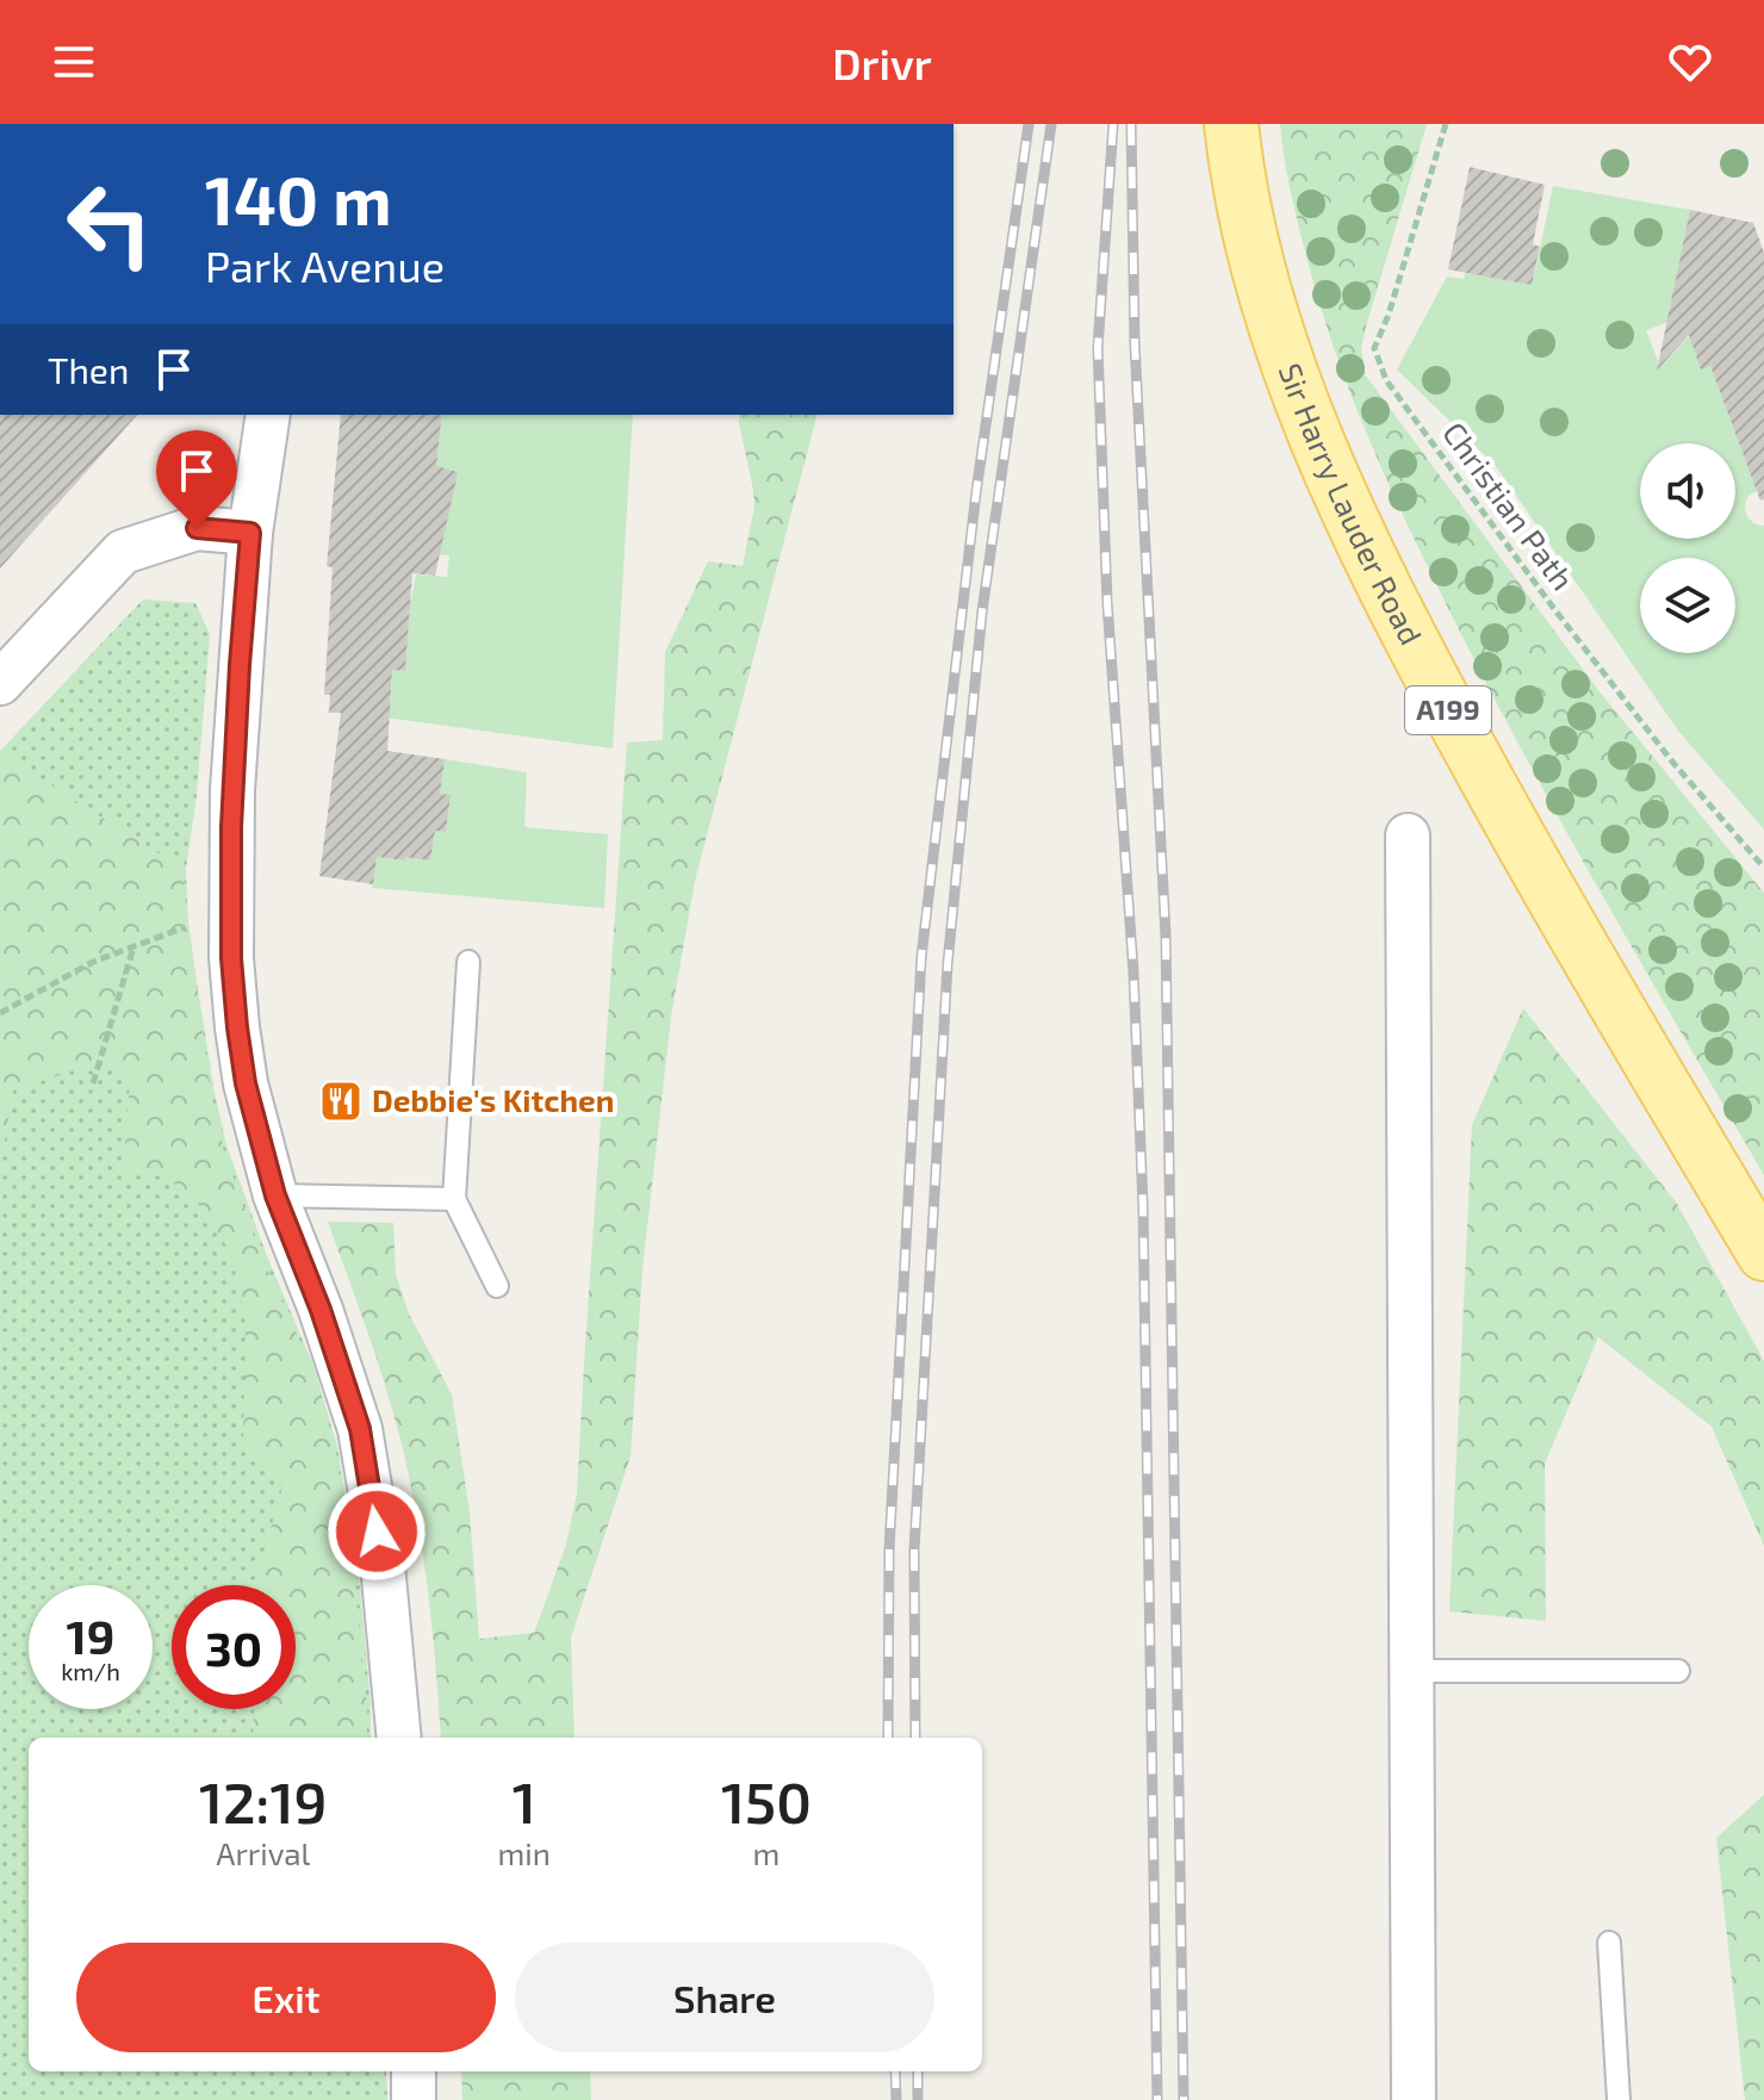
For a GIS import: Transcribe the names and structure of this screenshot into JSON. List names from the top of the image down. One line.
{"streets":{"main road":["Sir Harry Lauder Road","A199"],"path":["Christian Path"]},"places":{"restaurant":["Debbie's Kitchen"]},"page":{"header":"Drivr","turn":["140 m","Park Avenue"],"then":"Then","speed":"19 km/h","limit":"30","eta":["12:19","Arrival","1","min","150","m"],"buttons":["Exit","Share"]}}
